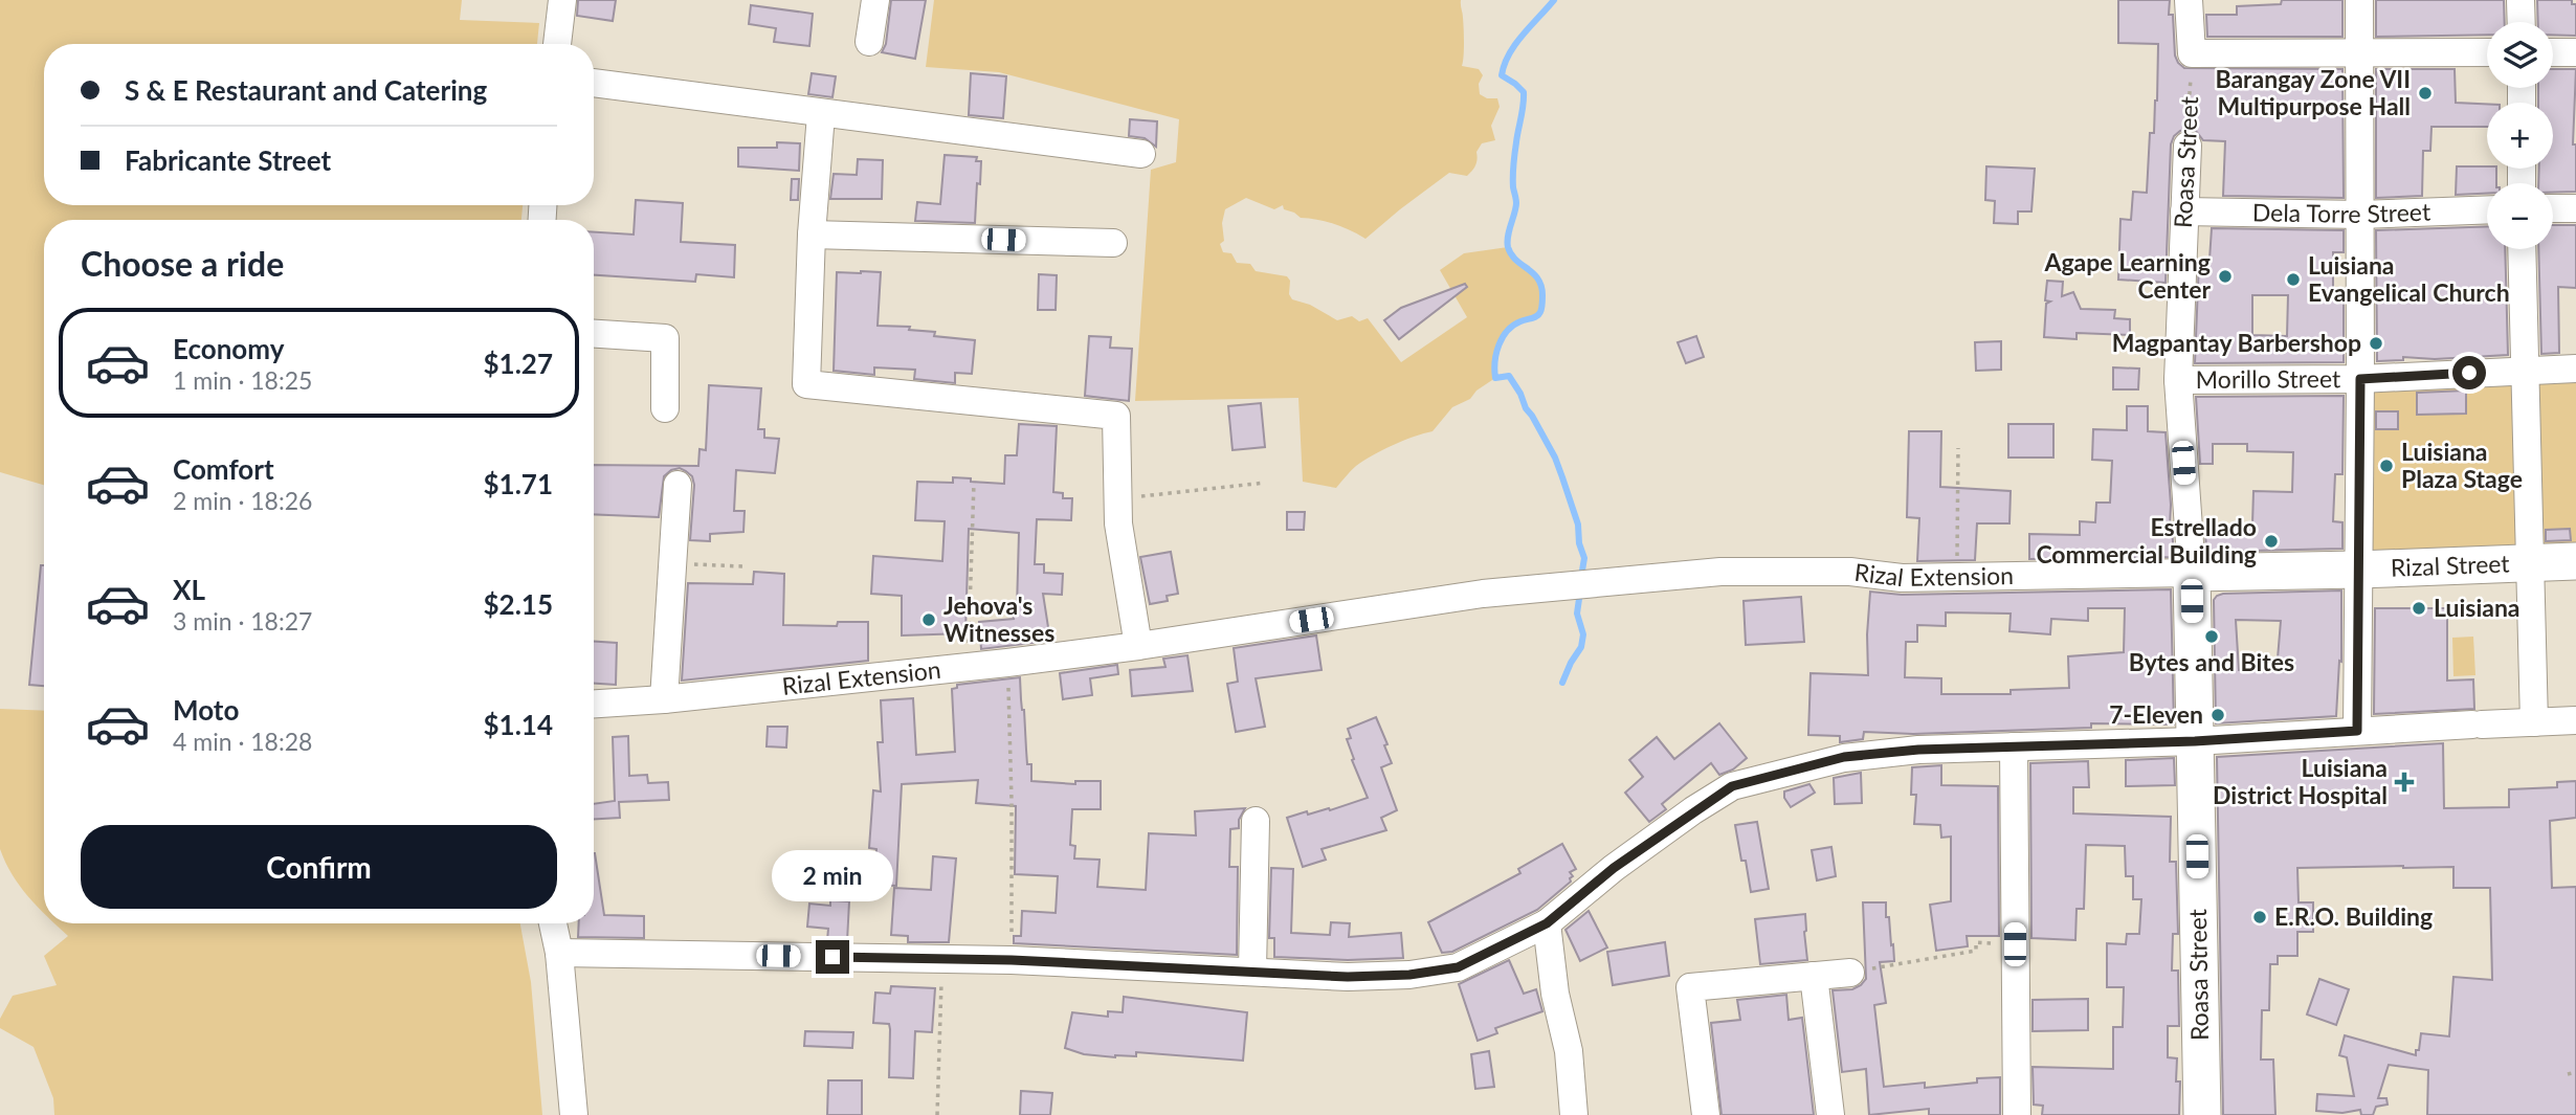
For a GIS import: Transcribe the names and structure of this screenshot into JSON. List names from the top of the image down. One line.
{"streets":{"main road":["Roasa Street","Rizal Street"],"street":["Dela Torre Street","Morillo Street","Rizal Extension"]},"crossings":[["Roasa Street","Dela Torre Street"],["Roasa Street","Morillo Street"],["Roasa Street","Rizal Street"],["Roasa Street","Rizal Extension"],["Rizal Street","Rizal Extension"]],"places":{"other":["Barangay Zone VII Multipurpose Hall","Agape Learning Center","Luisiana Evangelical Church","Magpantay Barbershop","Luisiana Plaza Stage","Estrellado Commercial Building","Luisiana","Jehova's Witnesses","Bytes and Bites","7-Eleven","E.R.O. Building"],"health":["Luisiana District Hospital"]},"page":{"map_buttons":["+","−"],"banner":["S & E Restaurant and Catering","Fabricante Street"],"heading":"Choose a ride","list":[{"name":"Economy","note":"1 min · 18:25","value":"$1.27"},{"name":"Comfort","note":"2 min · 18:26","value":"$1.71"},{"name":"XL","note":"3 min · 18:27","value":"$2.15"},{"name":"Moto","note":"4 min · 18:28","value":"$1.14"}],"buttons":"Confirm","bubble":"2 min"}}
